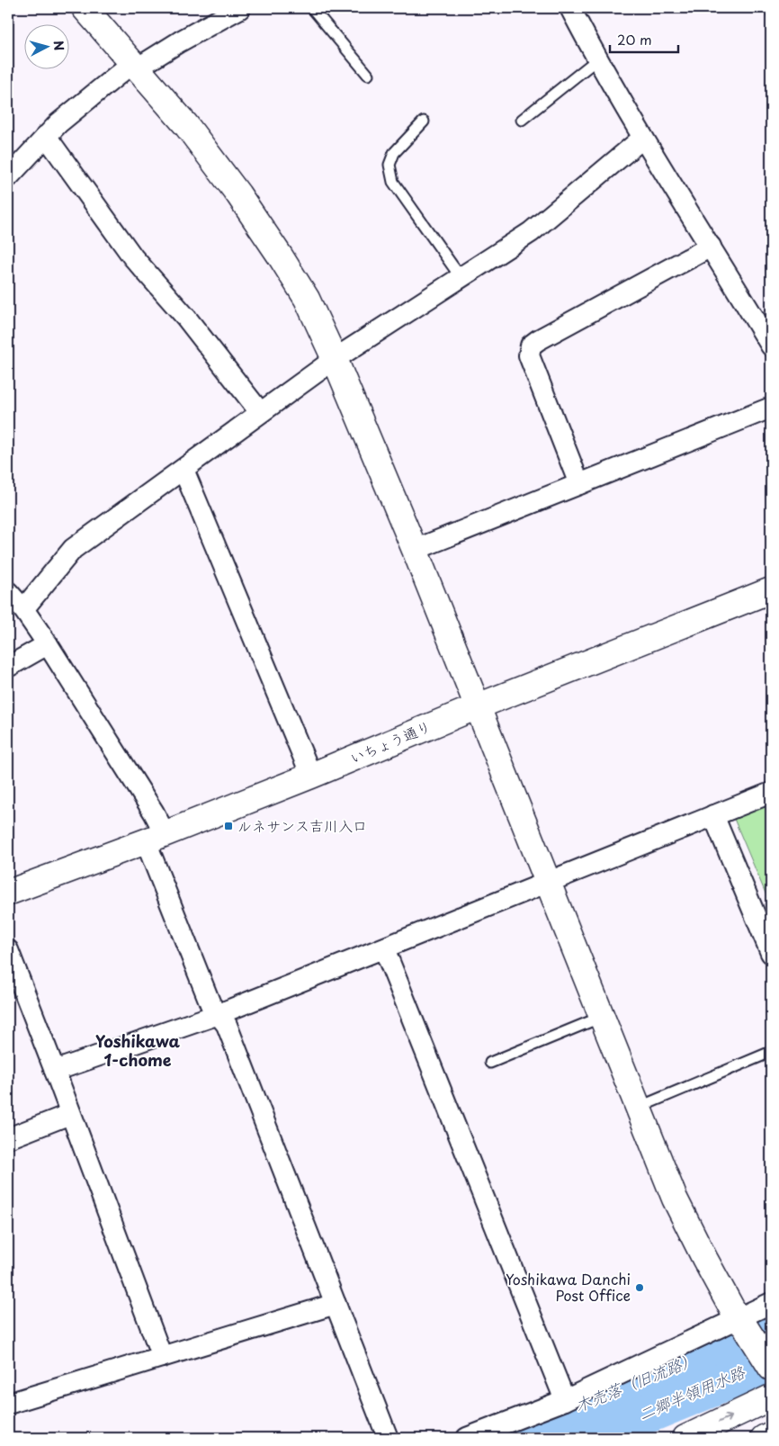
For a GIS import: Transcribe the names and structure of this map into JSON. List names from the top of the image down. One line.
{"streets":{"street":["いちょう通り"]},"districts":["Yoshikawa 1-chome"],"water":["木売落（旧流路）","二郷半領用水路"],"places":{"transit":["ルネサンス吉川入口"],"other":["Yoshikawa Danchi Post Office"]},"scale_bar":"20 m","north":"right"}
